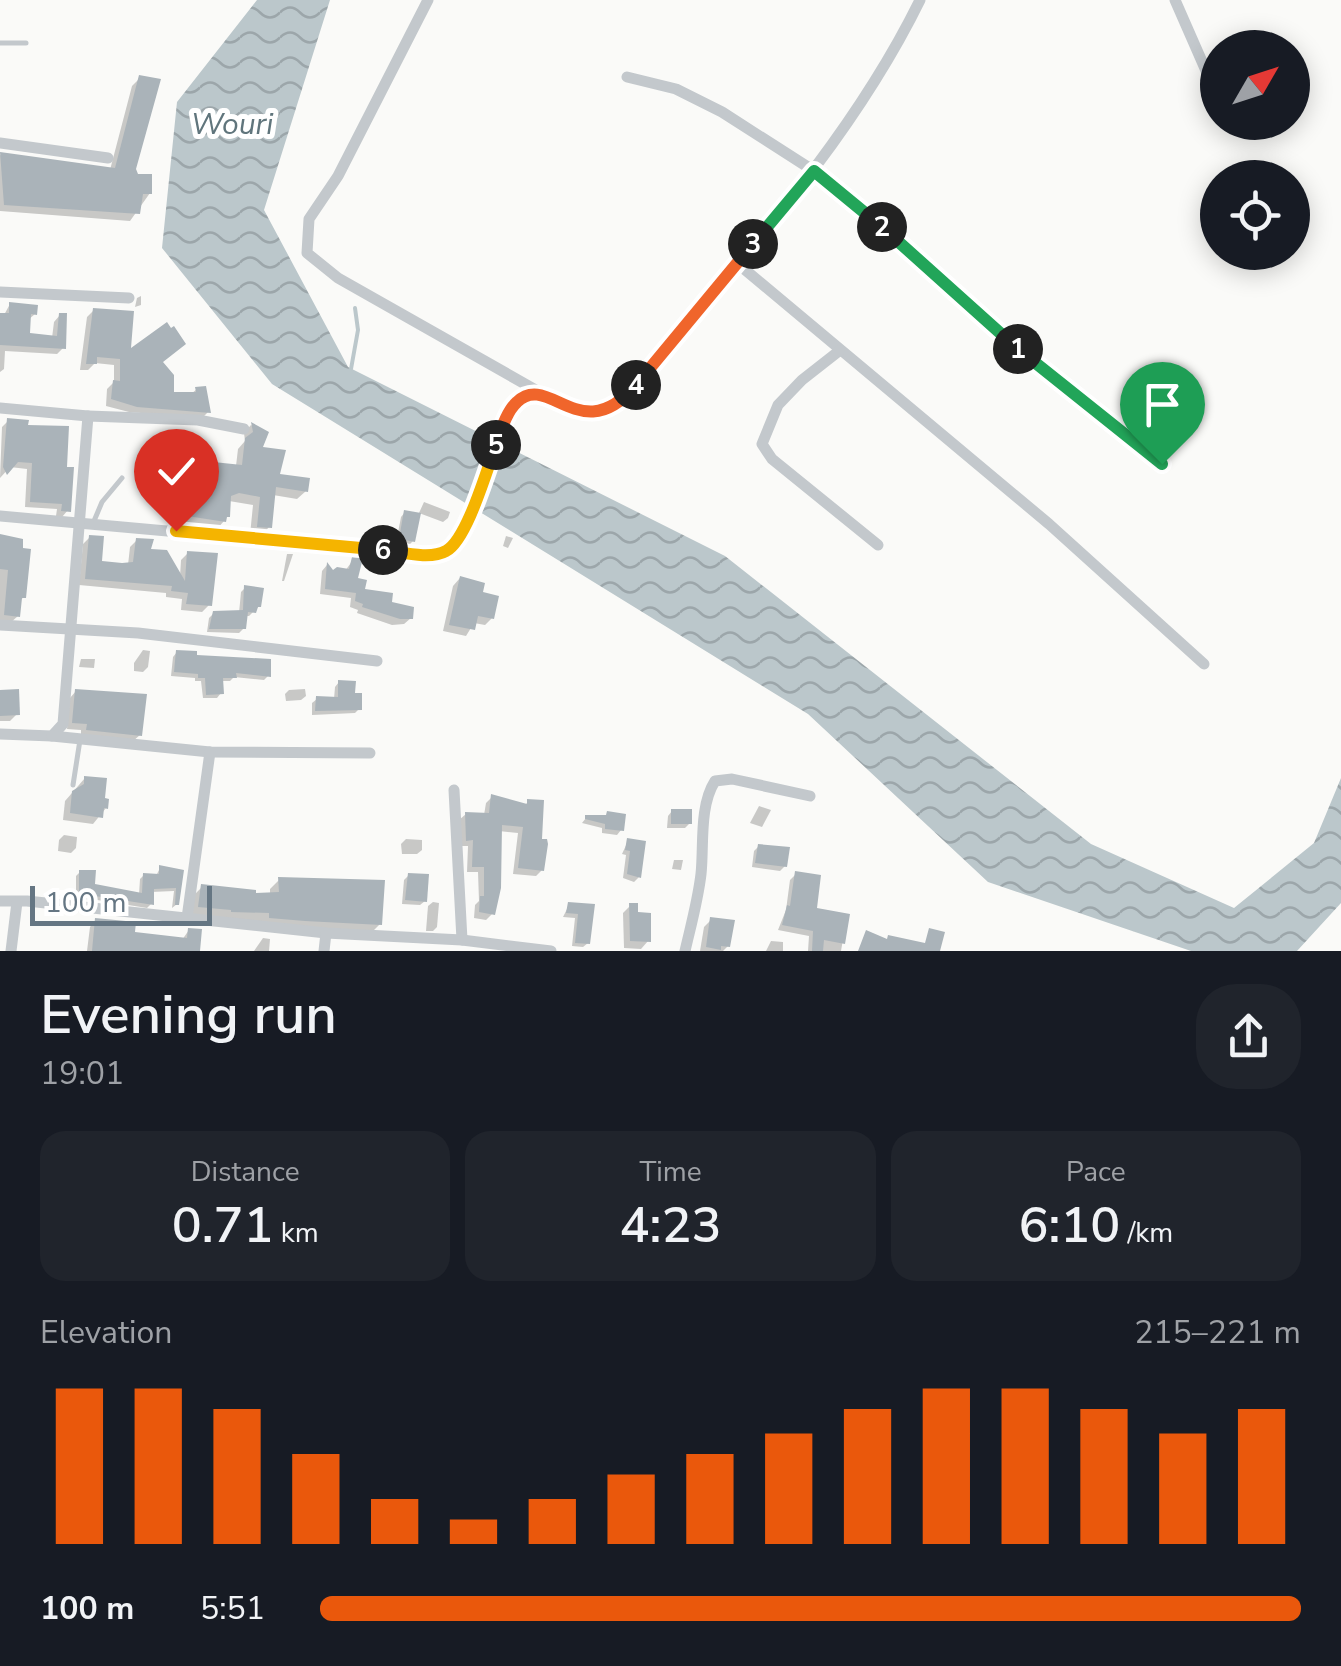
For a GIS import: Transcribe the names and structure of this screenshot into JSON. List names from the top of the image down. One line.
{"water":["Wouri"],"scale_bar":"100 m","north":"top right","page":{"pins":["2","3","1","4","5","6"],"scale":"100 m","heading":["Evening run","19:01"],"stats":[["Distance","0.71 km"],["Time","4:23"],["Pace","6:10 /km"]],"chart":["Elevation","215–221 m"],"list":[{"name":"100 m","note":"5:51"}]}}
